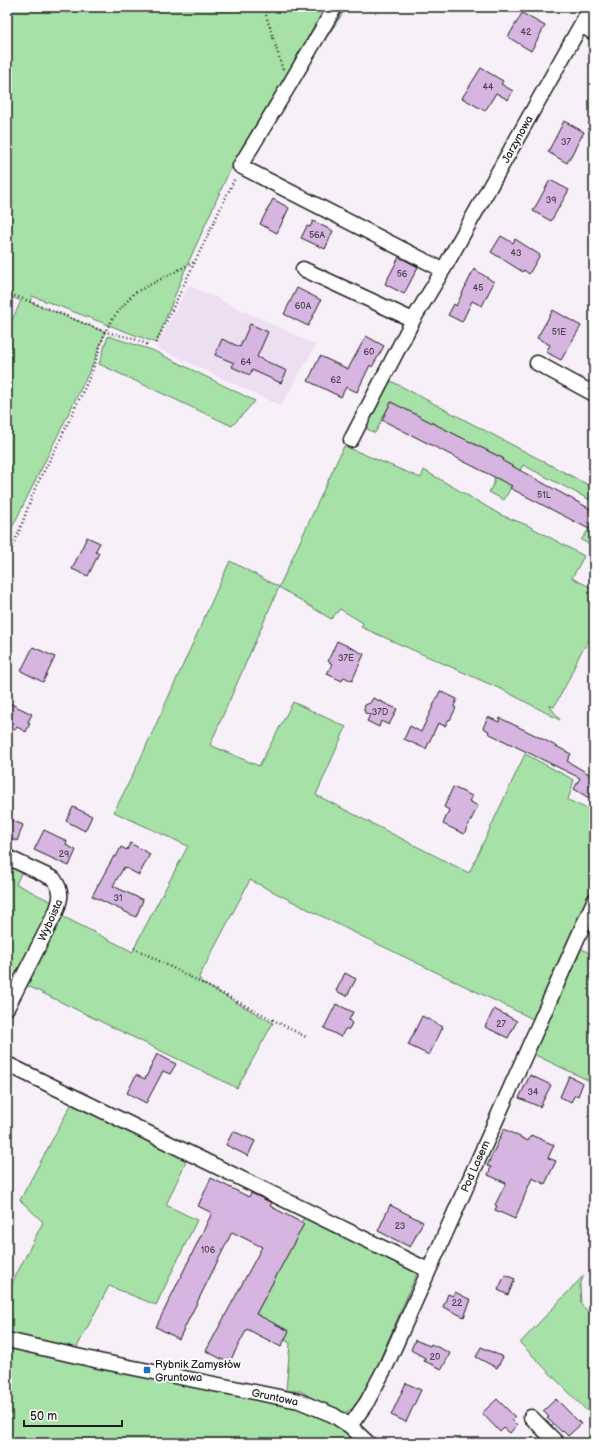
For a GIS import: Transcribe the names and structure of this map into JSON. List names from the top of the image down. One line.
{"streets":{"street":["Jarzynowa","Wyboista","Pod Lasem","Gruntowa"]},"crossings":[["Pod Lasem","Gruntowa"]],"places":{"transit":["Rybnik Zamysłów Gruntowa"]},"house_numbers":["42","44","37","39","56A","43","56","45","60A","51E","60","64","62","51L","37E","37D","29","31","27","34","23","106","22","20"],"scale_bar":"50 m"}
